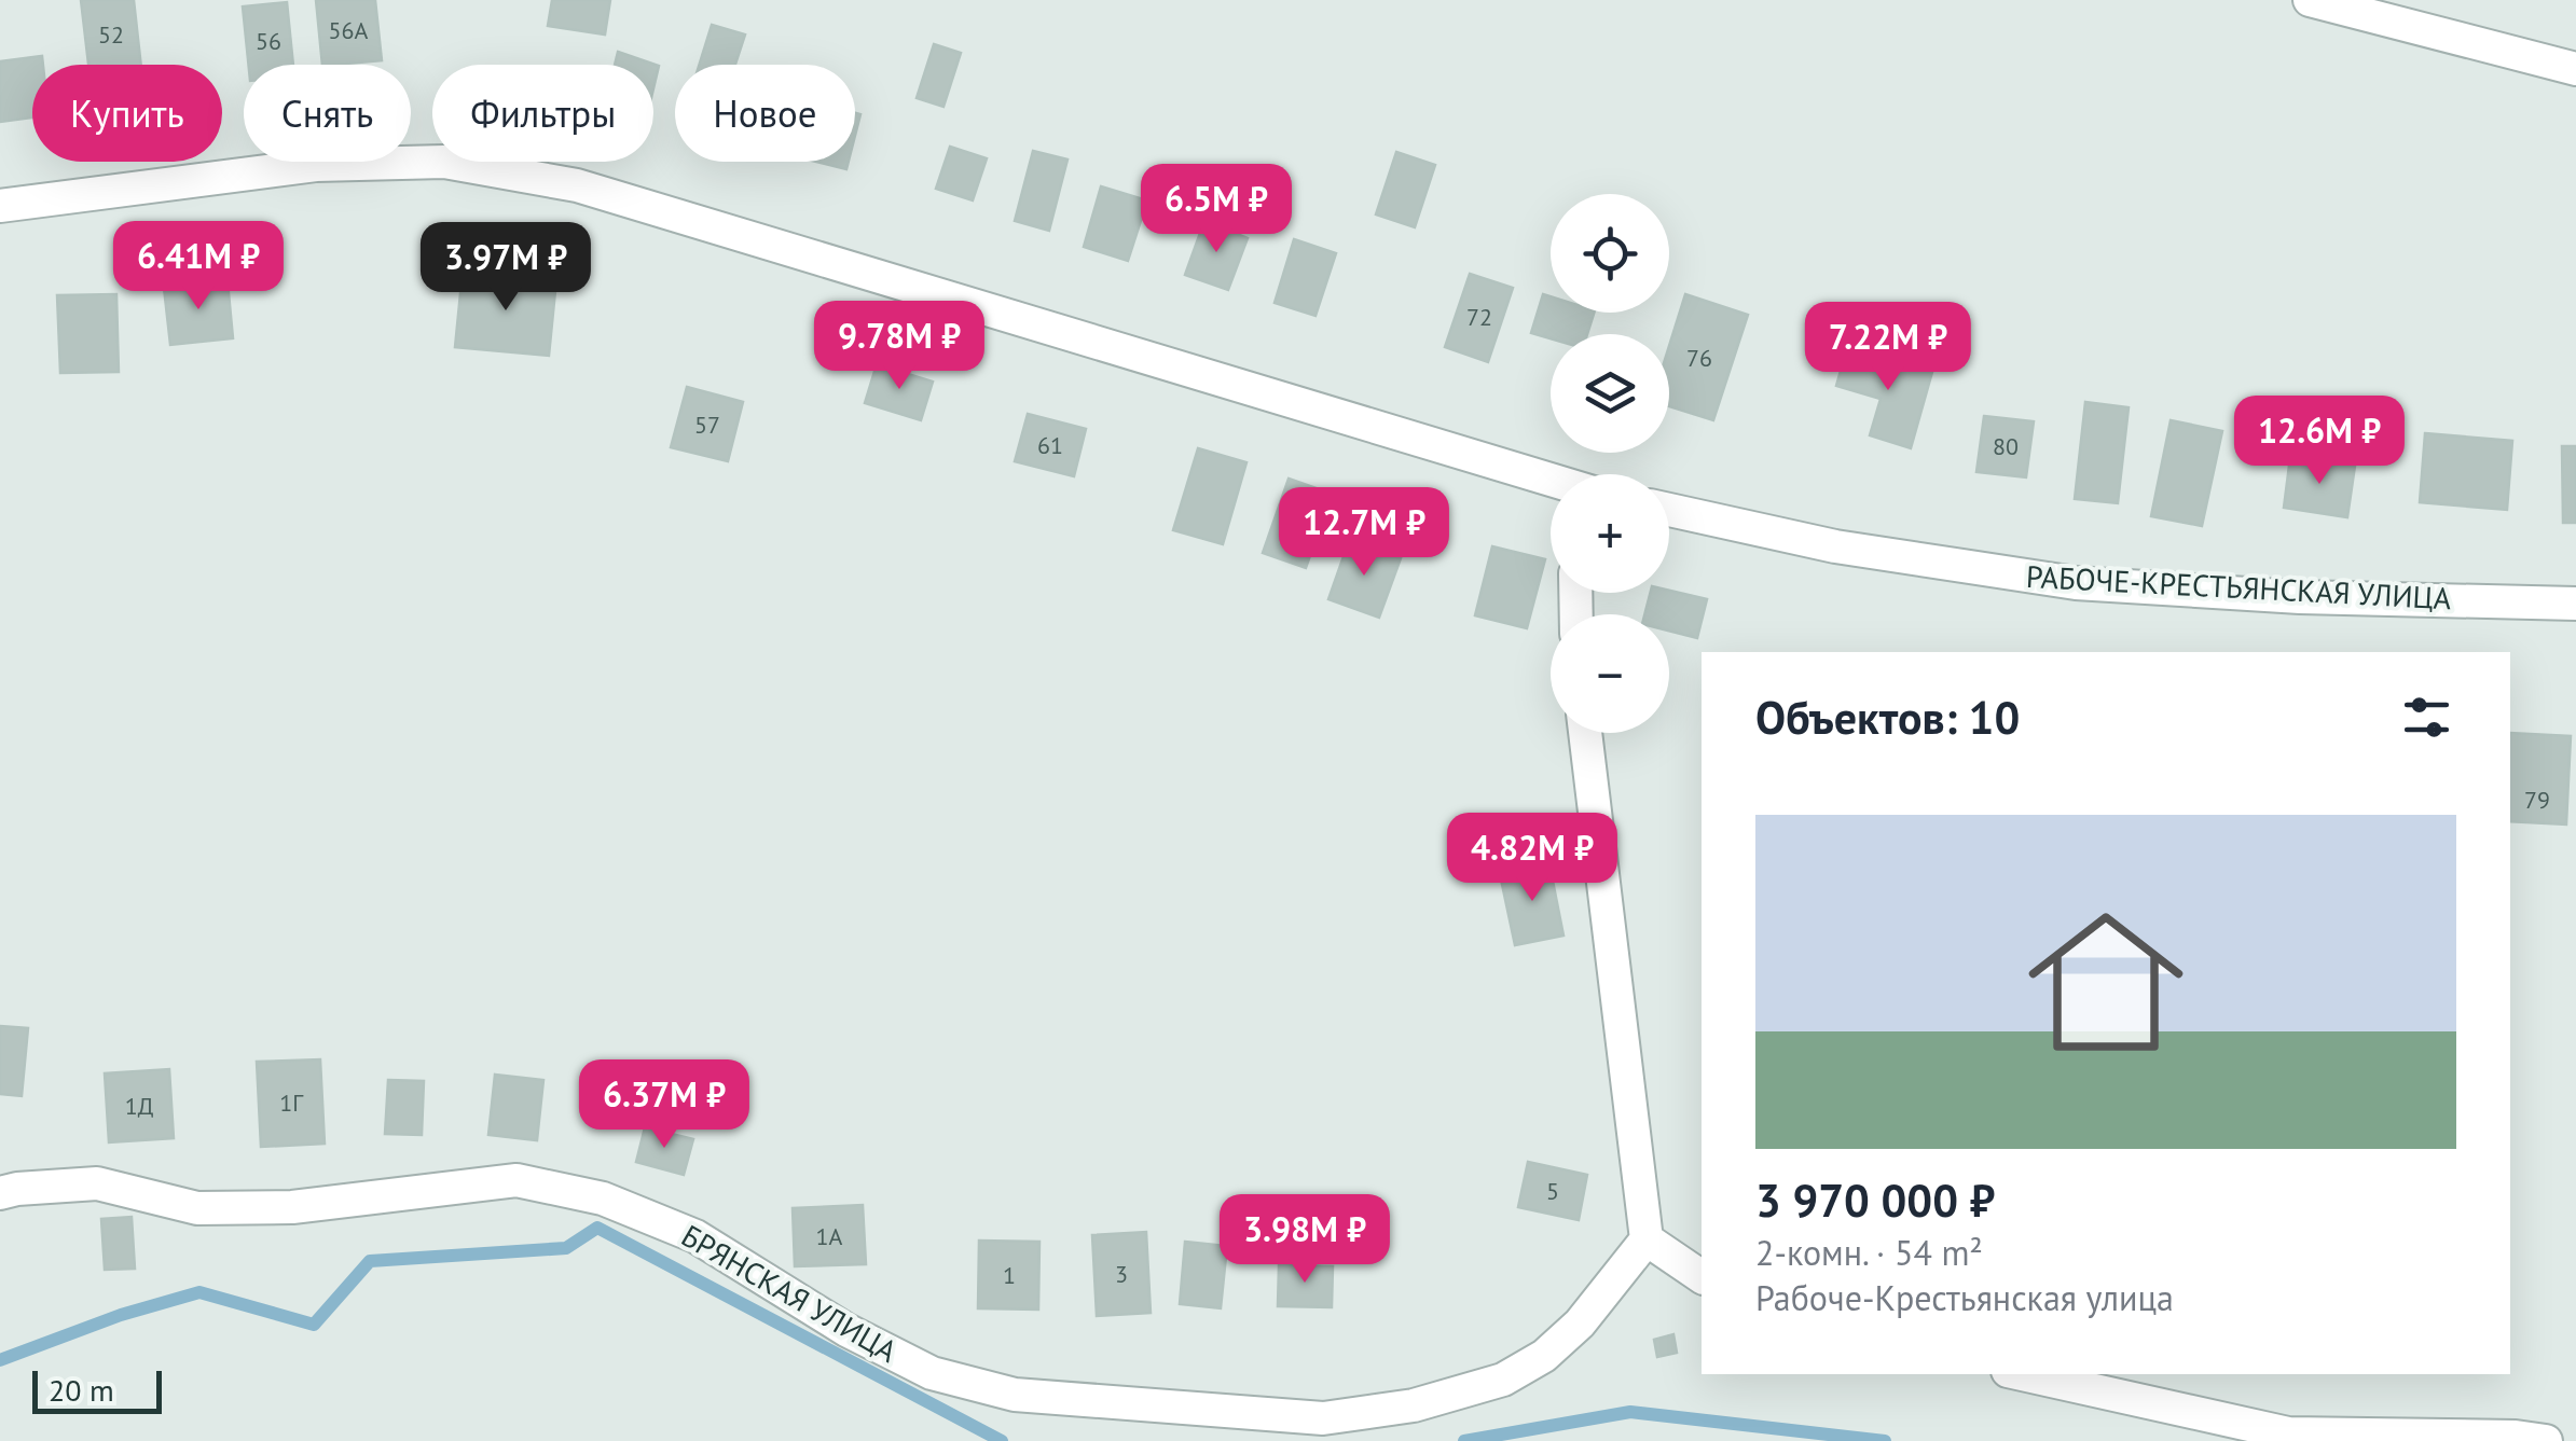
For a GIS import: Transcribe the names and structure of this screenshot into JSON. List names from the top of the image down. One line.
{"streets":{"street":["РАБОЧЕ-КРЕСТЬЯНСКАЯ УЛИЦА","БРЯНСКАЯ УЛИЦА"]},"house_numbers":["56А","52","56","72","76","57","61","80","79","1Г","1Д","5","1А","3","1"],"scale_bar":"20 m","page":{"chip":["Купить","Снять","Фильтры","Новое"],"price":["6.5M ₽","6.41M ₽","3.97M ₽","9.78M ₽","7.22M ₽","12.6M ₽","12.7M ₽","4.82M ₽","6.37M ₽","3.98M ₽"],"map_buttons":["+","−"],"heading":"Объектов: 10","list":[{"name":"3 970 000 ₽","note":"2-комн. · 54 m² · Рабоче-Крестьянская улица"}],"scale":"20 m"}}
